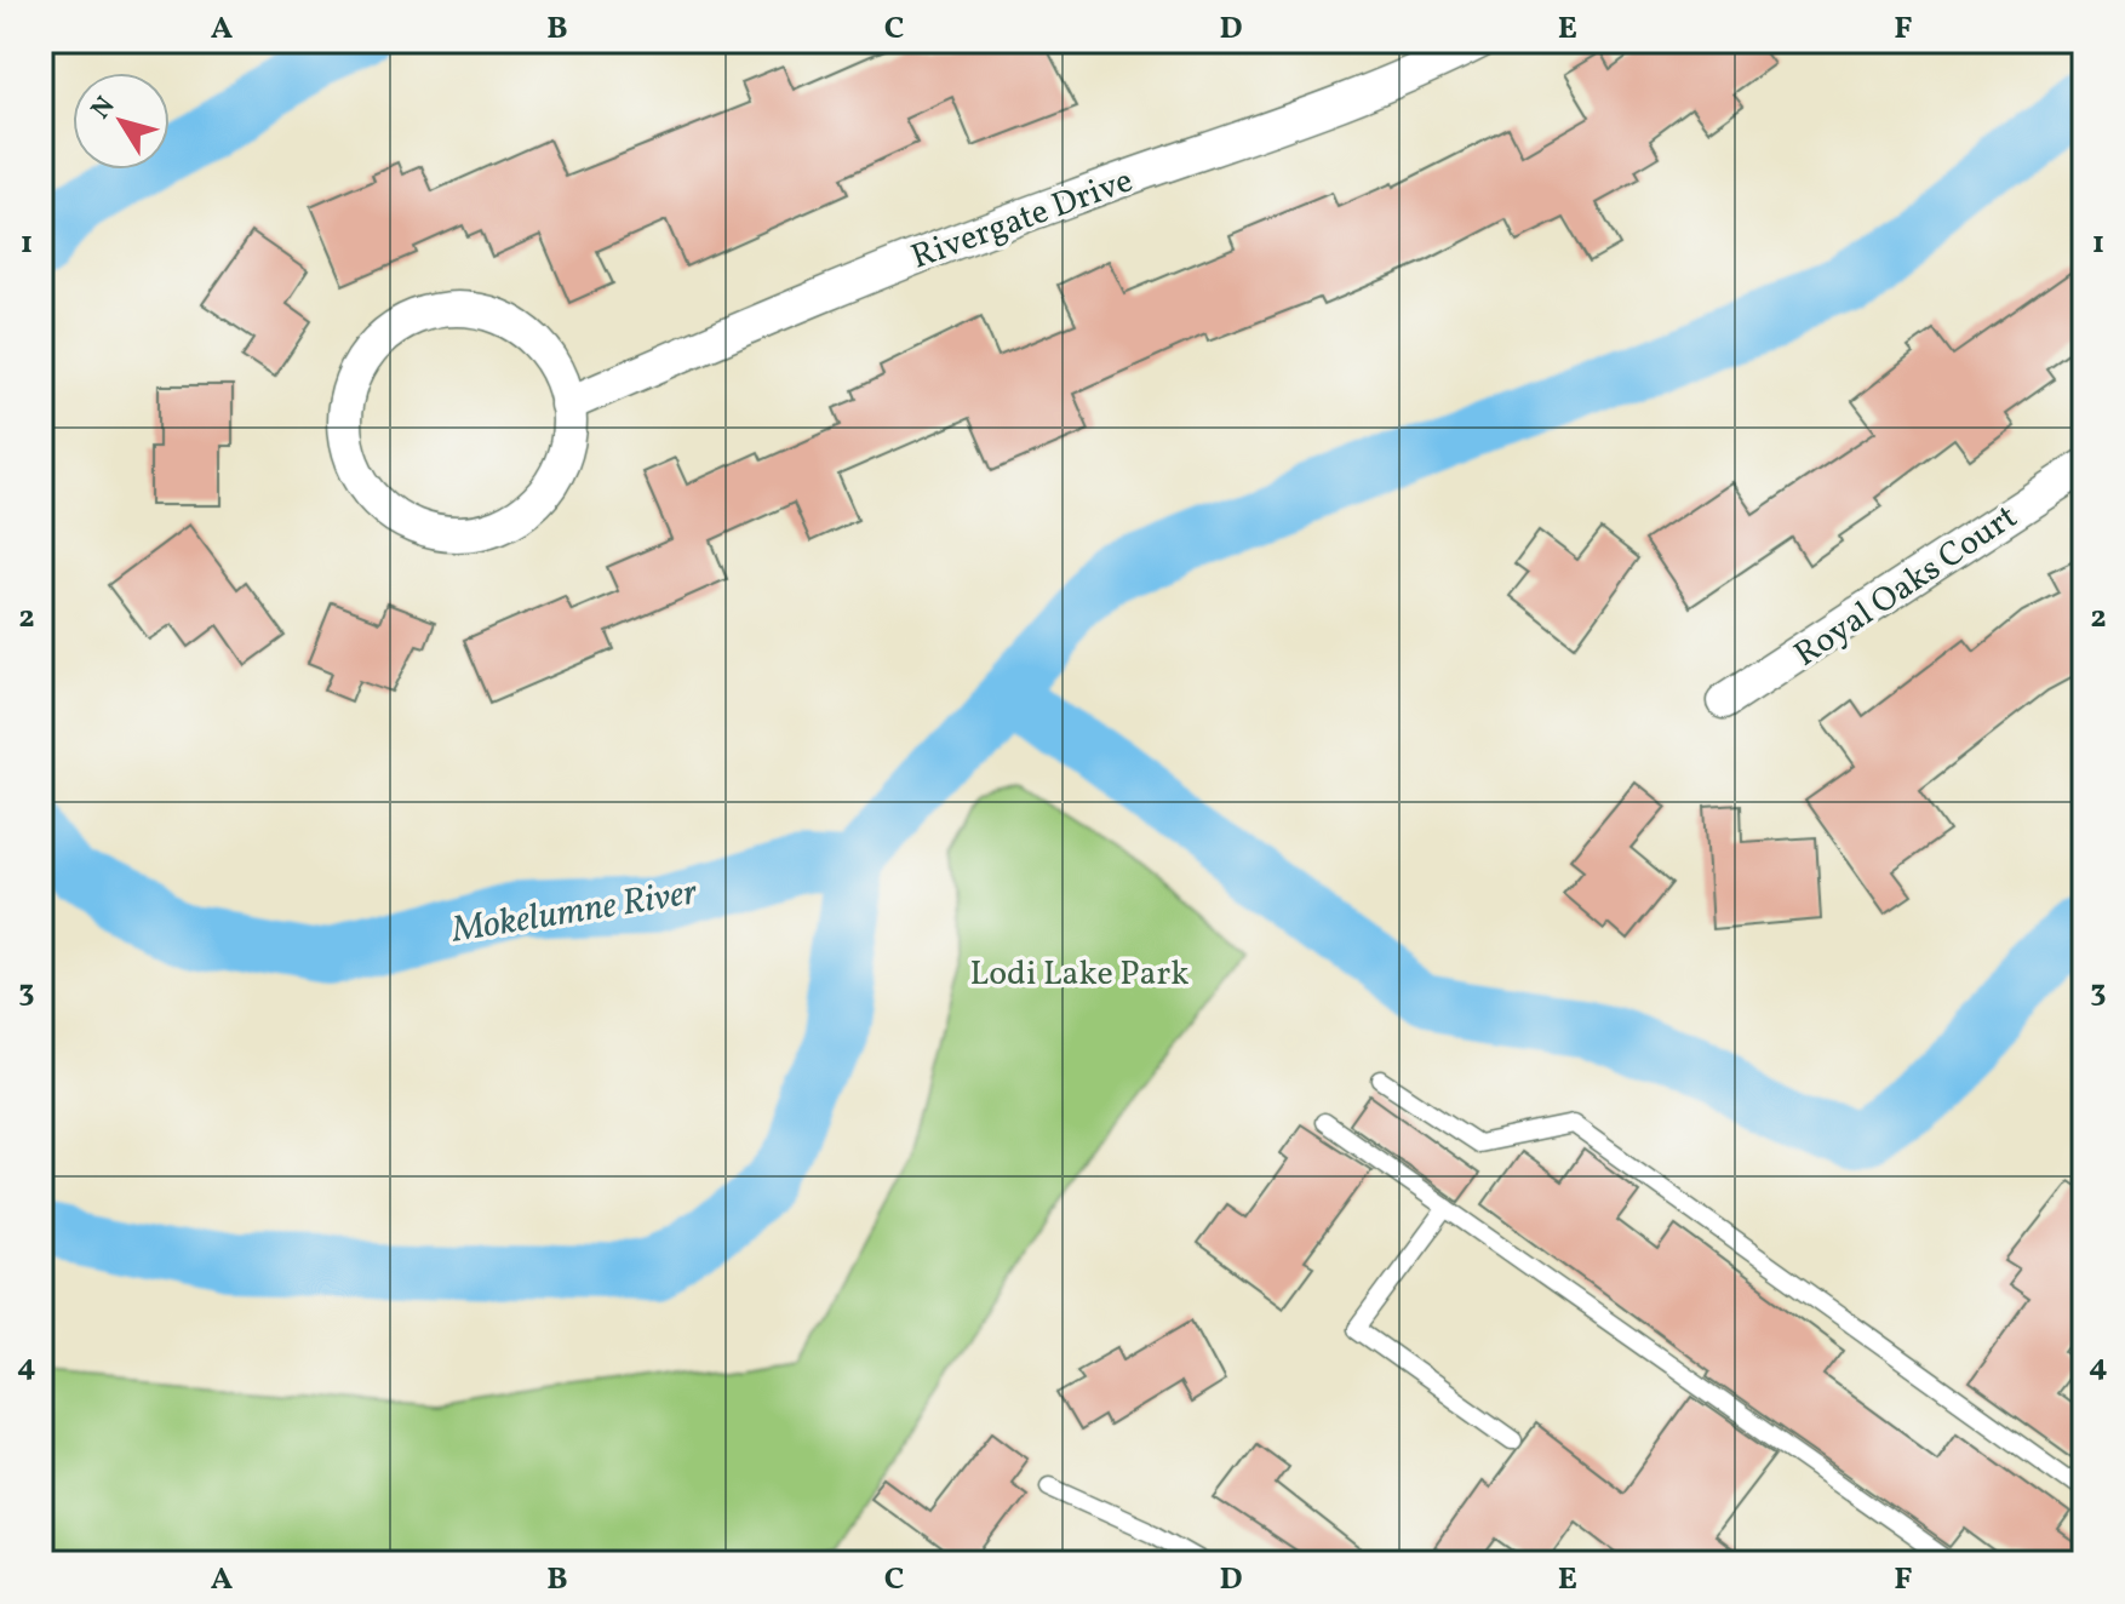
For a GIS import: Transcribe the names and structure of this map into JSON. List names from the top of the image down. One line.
{"streets":{"street":["Rivergate Drive","Royal Oaks Court"]},"water":["Mokelumne River"],"parks":["Lodi Lake Park"],"north":"top left","grid":{"columns":["A","B","C","D","E","F"],"rows":["1","2","3","4"]}}
